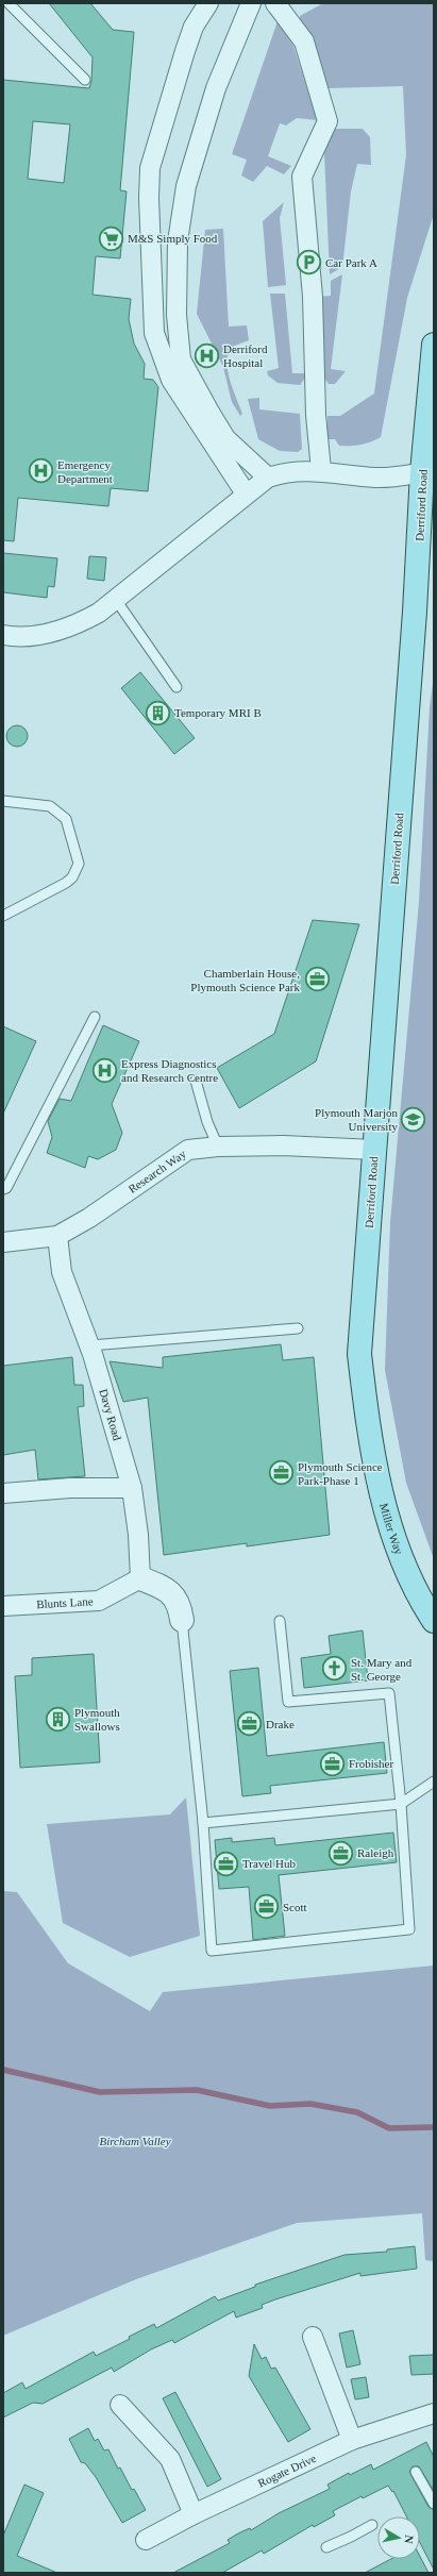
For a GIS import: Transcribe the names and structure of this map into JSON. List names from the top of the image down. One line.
{"streets":{"main road":["Derriford Road","Miller Way"],"street":["Research Way","Davy Road","Blunts Lane","Rogate Drive"]},"crossings":[["Derriford Road","Research Way"],["Derriford Road","Miller Way"],["Research Way","Davy Road"],["Davy Road","Blunts Lane"]],"parks":["Bircham Valley"],"places":{"supermarket":["M&S Simply Food"],"parking":["Car Park A"],"hospital":["Derriford Hospital","Emergency Department","Express Diagnostics and Research Centre"],"building":["Temporary MRI B","Plymouth Swallows"],"office":["Chamberlain House, Plymouth Science Park","Plymouth Science Park-Phase 1","Drake","Frobisher","Raleigh","Travel Hub","Scott"],"school or university":["Plymouth Marjon University"],"church":["St. Mary and St. George"]},"north":"right"}
